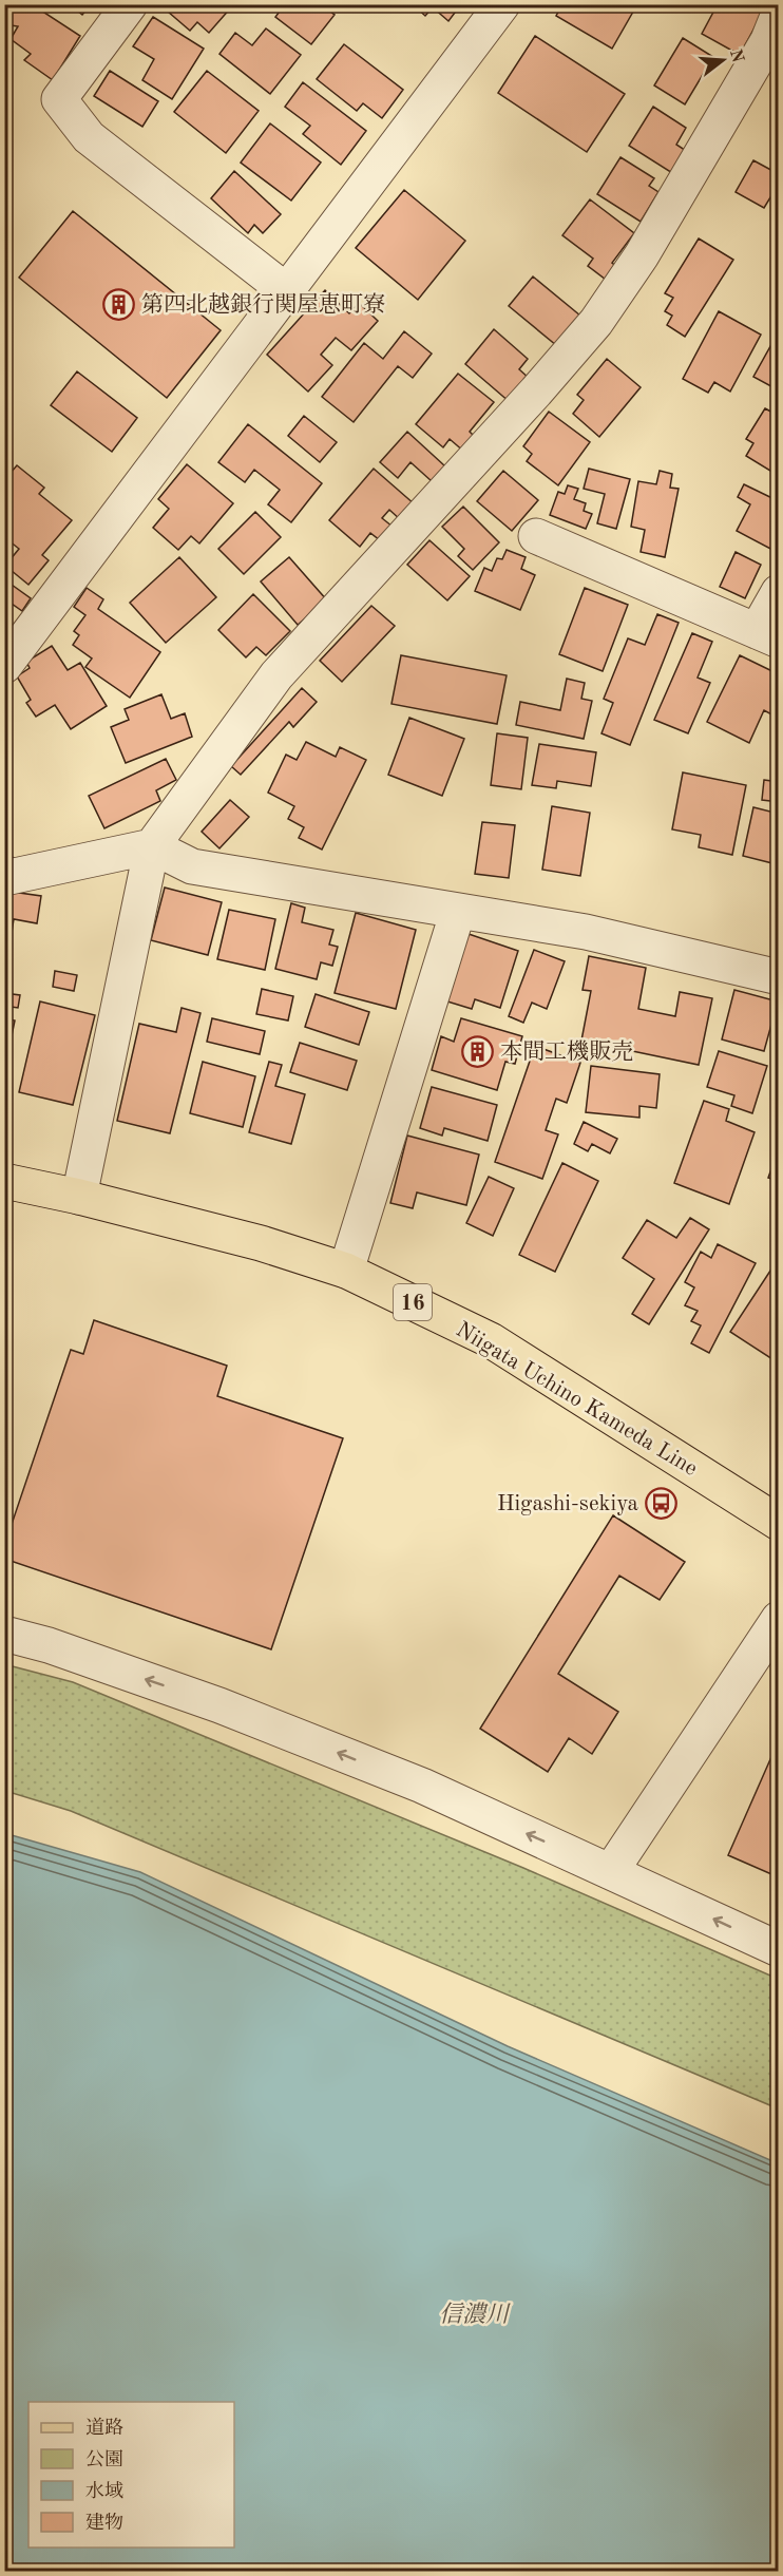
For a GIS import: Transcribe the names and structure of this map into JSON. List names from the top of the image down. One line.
{"streets":{"main road":["16","Niigata Uchino Kameda Line"]},"water":["信濃川"],"places":{"building":["第四北越銀行関屋恵町寮","本間工機販売"],"bus stop":["Higashi-sekiya"]},"legend":["道路","公園","水域","建物"],"north":"right"}
